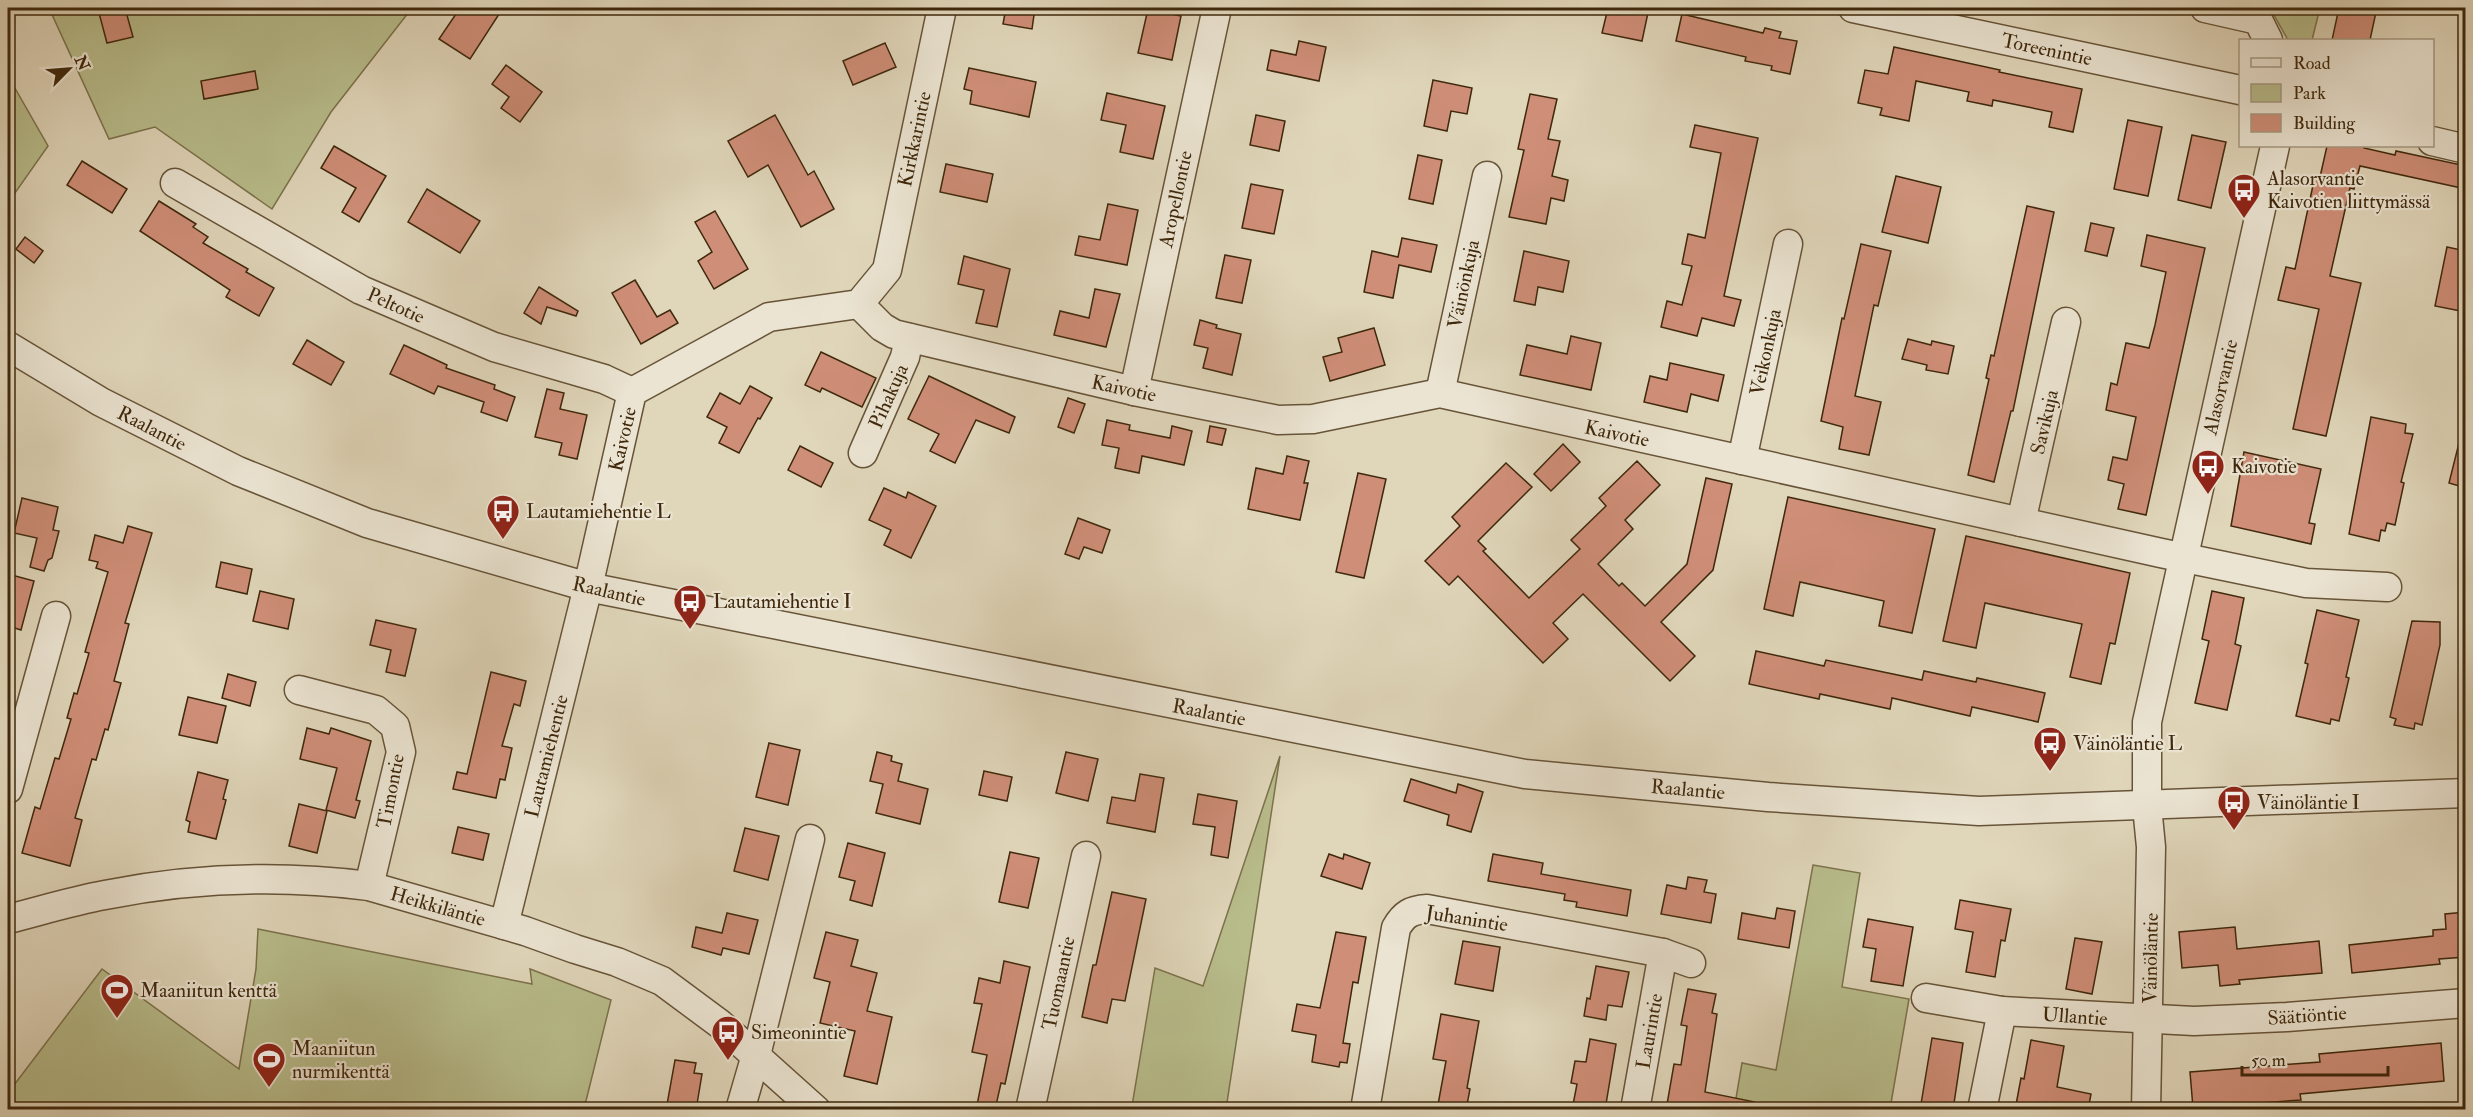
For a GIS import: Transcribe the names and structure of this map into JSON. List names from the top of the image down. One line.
{"streets":{"street":["Toreenintie","Kirkkarintie","Aropellontie","Väinönkuja","Peltotie","Veikonkuja","Alasorvantie","Kaivotie","Pihakuja","Savikuja","Raalantie","Lautamiehentie","Timontie","Heikkiläntie","Juhanintie","Väinöläntie","Tuomaantie","Säätiöntie","Ullantie","Laurintie"]},"crossings":[["Kirkkarintie","Kaivotie"],["Aropellontie","Kaivotie"],["Väinönkuja","Kaivotie"],["Peltotie","Kaivotie"],["Veikonkuja","Kaivotie"],["Alasorvantie","Kaivotie"],["Alasorvantie","Raalantie"],["Alasorvantie","Väinöläntie"],["Kaivotie","Pihakuja"],["Kaivotie","Savikuja"],["Kaivotie","Raalantie"],["Kaivotie","Lautamiehentie"],["Raalantie","Lautamiehentie"],["Raalantie","Väinöläntie"],["Lautamiehentie","Heikkiläntie"],["Timontie","Heikkiläntie"],["Juhanintie","Laurintie"],["Väinöläntie","Säätiöntie"],["Väinöläntie","Ullantie"],["Säätiöntie","Ullantie"]],"places":{"bus stop":["Alasorvantie Kaivotien liittymässä","Kaivotie","Lautamiehentie L","Lautamiehentie I","Väinöläntie L","Väinöläntie I","Simeonintie"],"sports":["Maaniitun kenttä","Maaniitun nurmikenttä"]},"legend":["Road","Park","Building"],"scale_bar":"50 m","north":"top right"}
